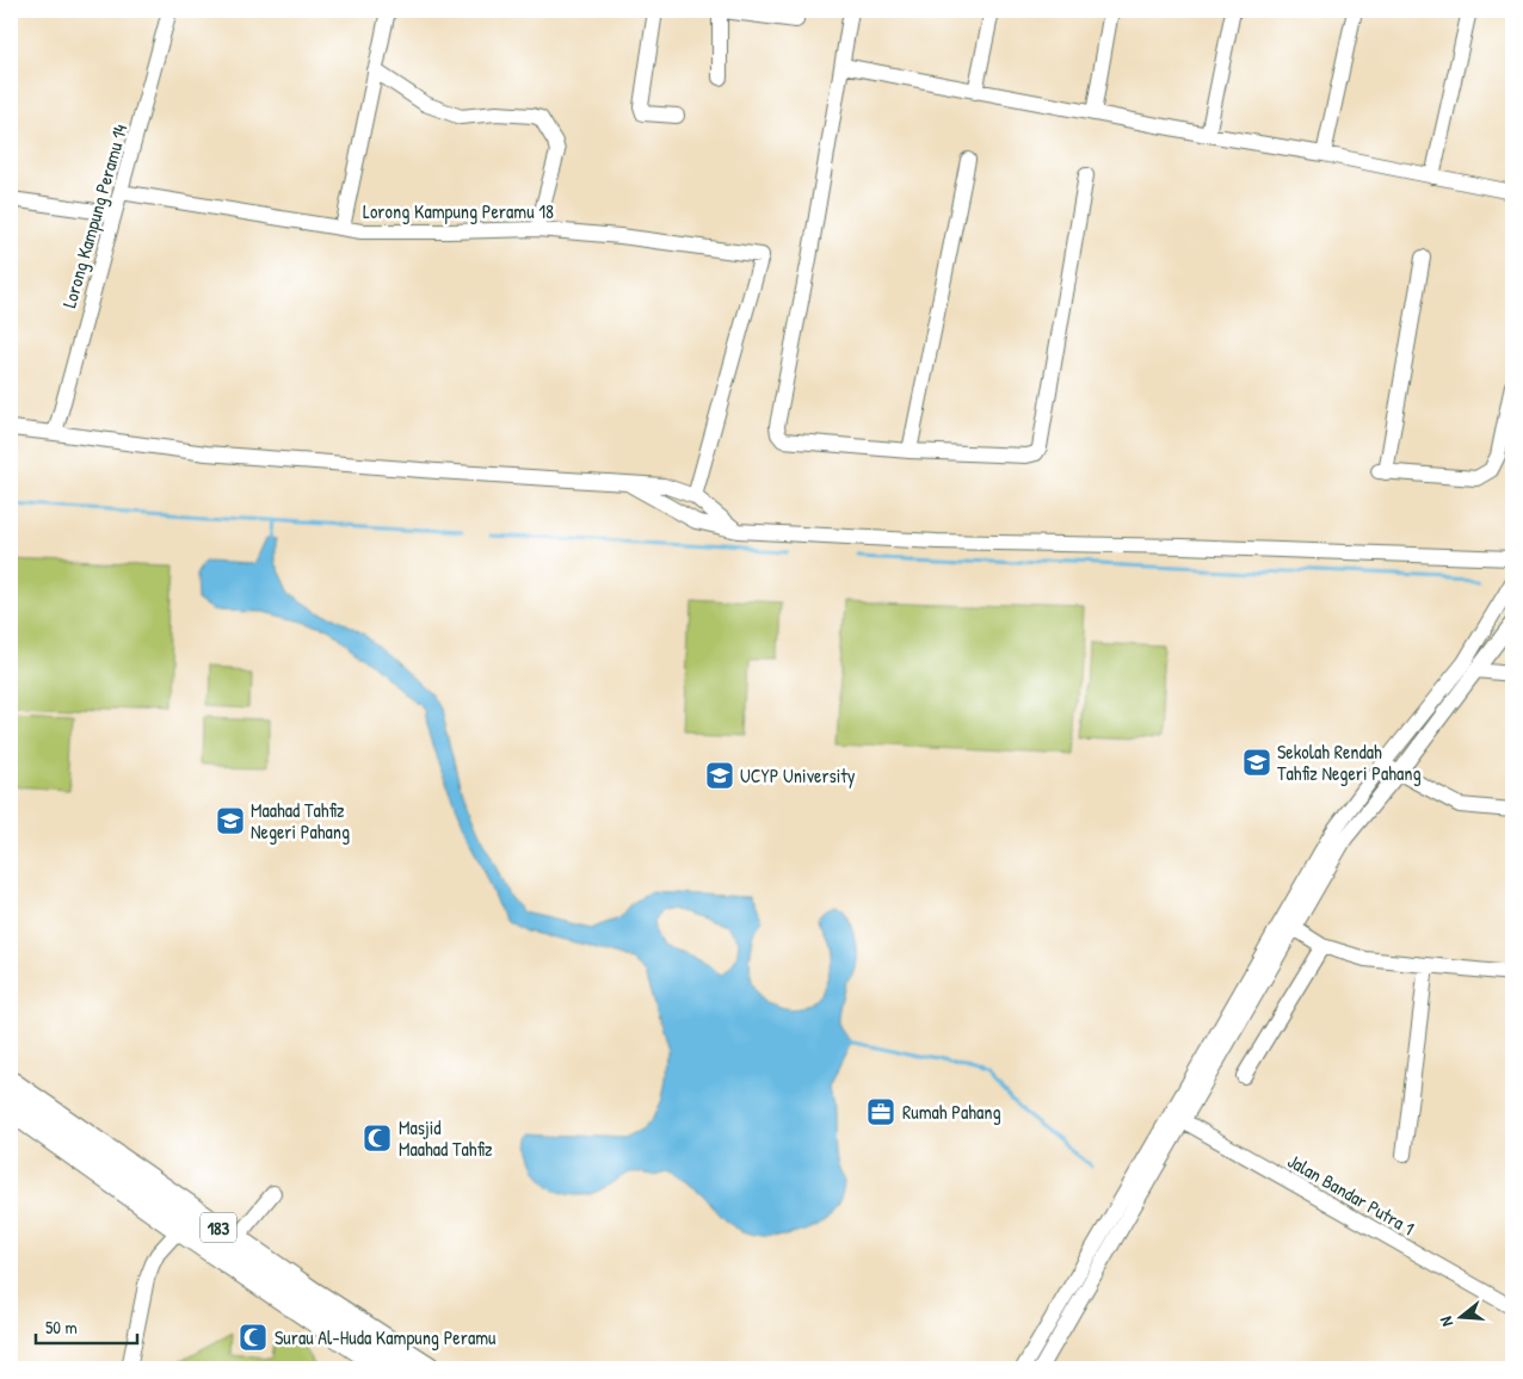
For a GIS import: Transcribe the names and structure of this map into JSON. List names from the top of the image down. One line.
{"streets":{"highway":["183"],"street":["Lorong Kampung Peramu 18","Lorong Kampung Peramu 14","Jalan Bandar Putra 1"]},"crossings":[["Lorong Kampung Peramu 18","Lorong Kampung Peramu 14"]],"places":{"school or university":["Sekolah Rendah Tahfiz Negeri Pahang","UCYP University","Maahad Tahfiz Negeri Pahang"],"office":["Rumah Pahang"],"mosque":["Masjid Maahad Tahfiz","Surau Al-Huda Kampung Peramu"]},"scale_bar":"50 m","north":"left"}
